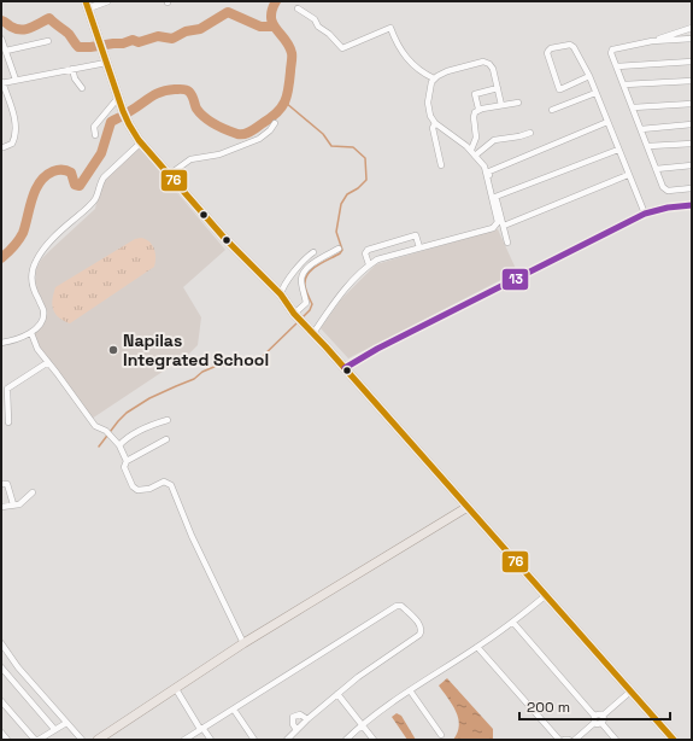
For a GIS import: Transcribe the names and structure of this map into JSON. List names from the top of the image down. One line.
{"places":["Napilas Integrated School"],"lines":["transit line 76","transit line 13"],"scale_bar":"200 m"}
